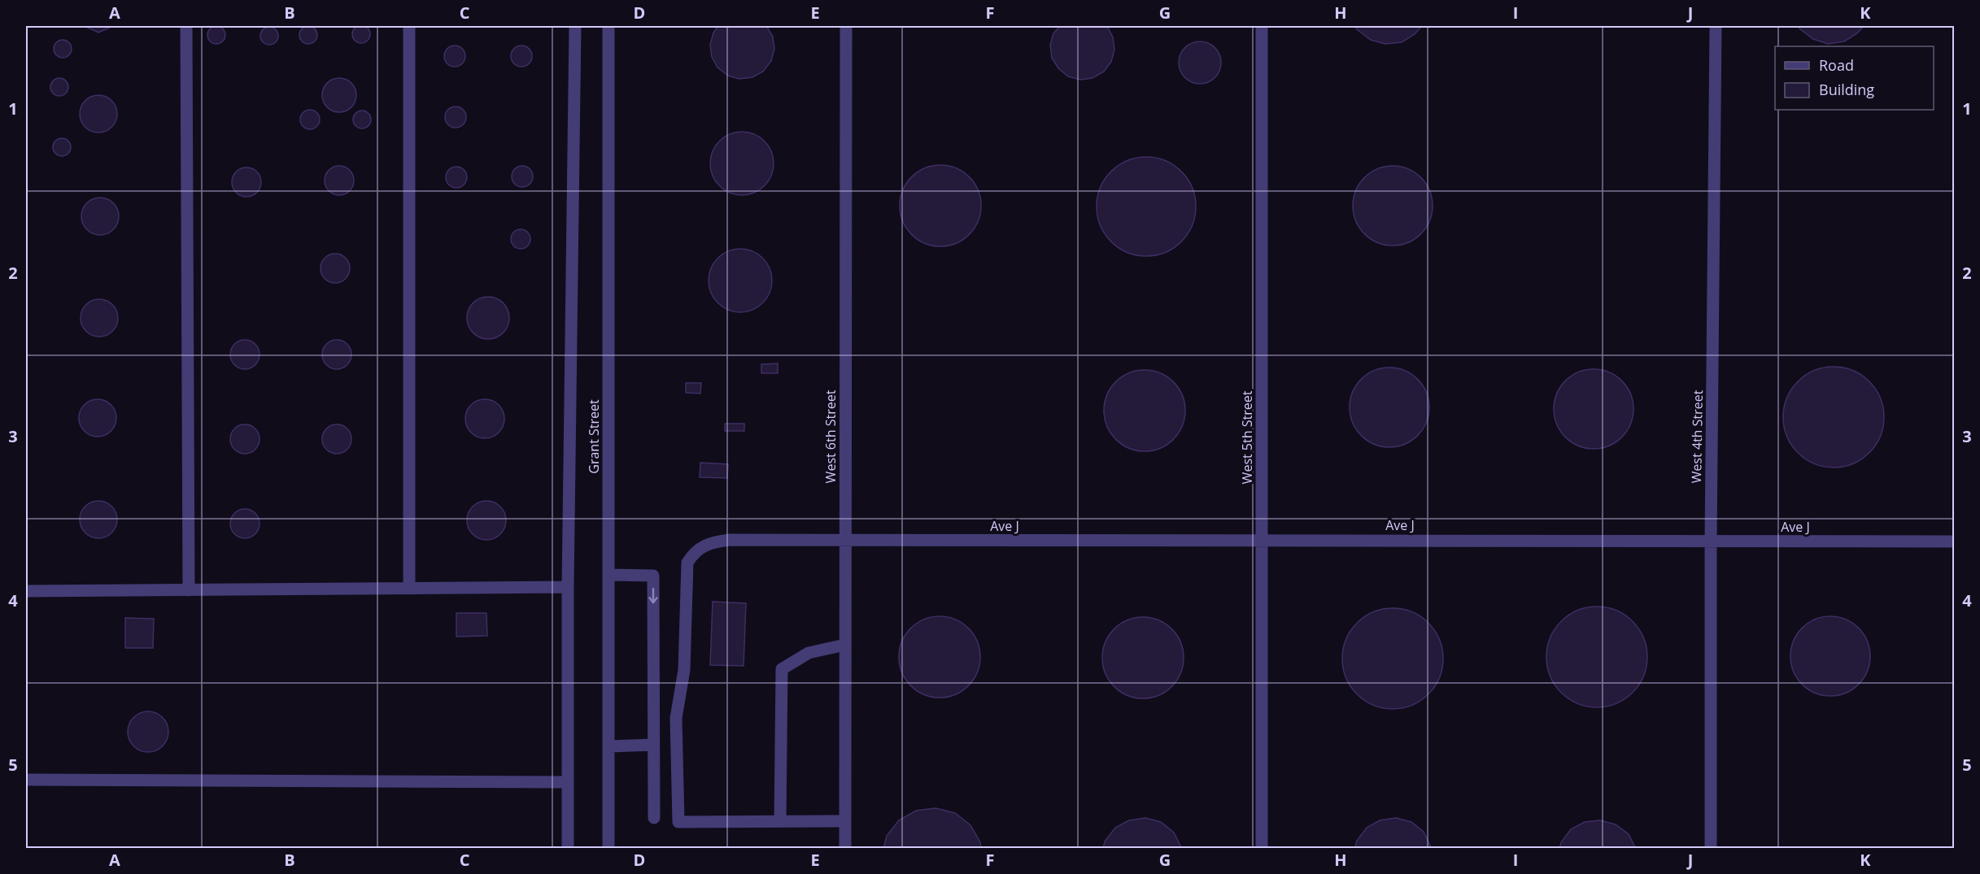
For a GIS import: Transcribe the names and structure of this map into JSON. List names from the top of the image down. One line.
{"streets":{"street":["Grant Street","West 6th Street","West 4th Street","West 5th Street","Ave J"]},"crossings":[["West 6th Street","Ave J"],["West 4th Street","Ave J"],["West 5th Street","Ave J"]],"legend":["Road","Building"],"grid":{"columns":["A","B","C","D","E","F","G","H","I","J","K"],"rows":["1","2","3","4","5"]}}
